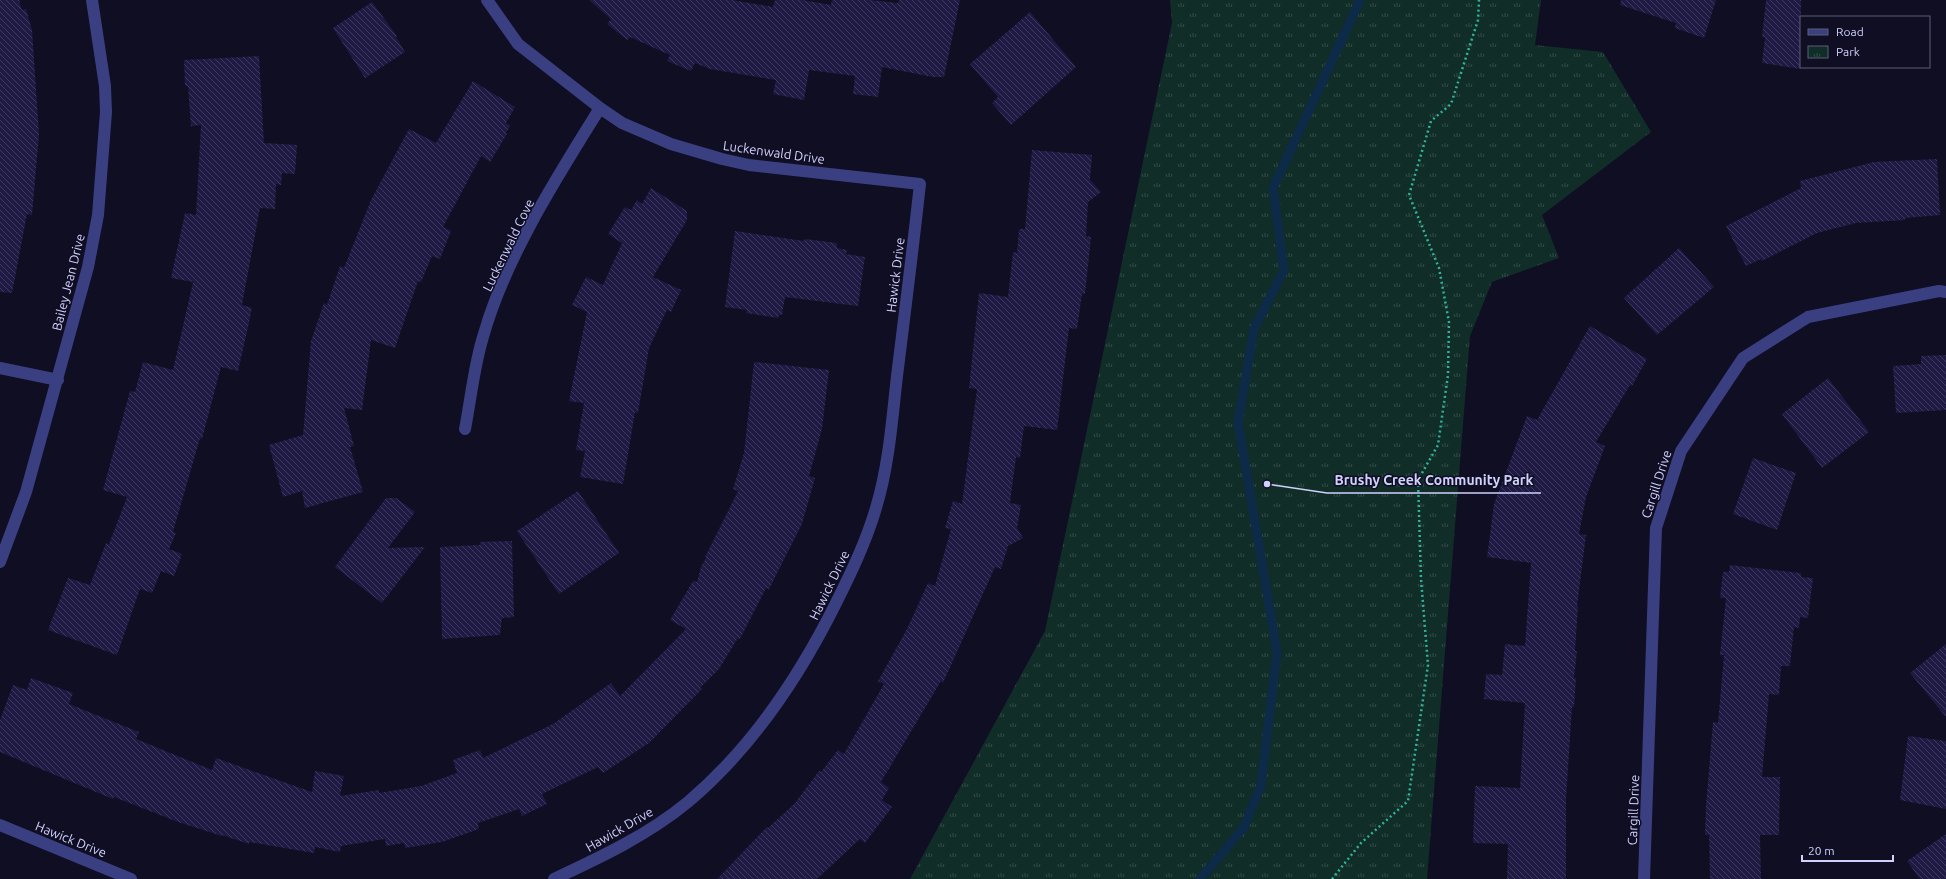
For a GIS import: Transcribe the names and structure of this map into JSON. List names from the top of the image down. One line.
{"streets":{"street":["Luckenwald Drive","Luckenwald Cove","Hawick Drive","Bailey Jean Drive","Cargill Drive"]},"crossings":[["Luckenwald Drive","Luckenwald Cove"],["Luckenwald Drive","Hawick Drive"]],"places":["Brushy Creek Community Park"],"legend":["Road","Park"],"scale_bar":"20 m"}
